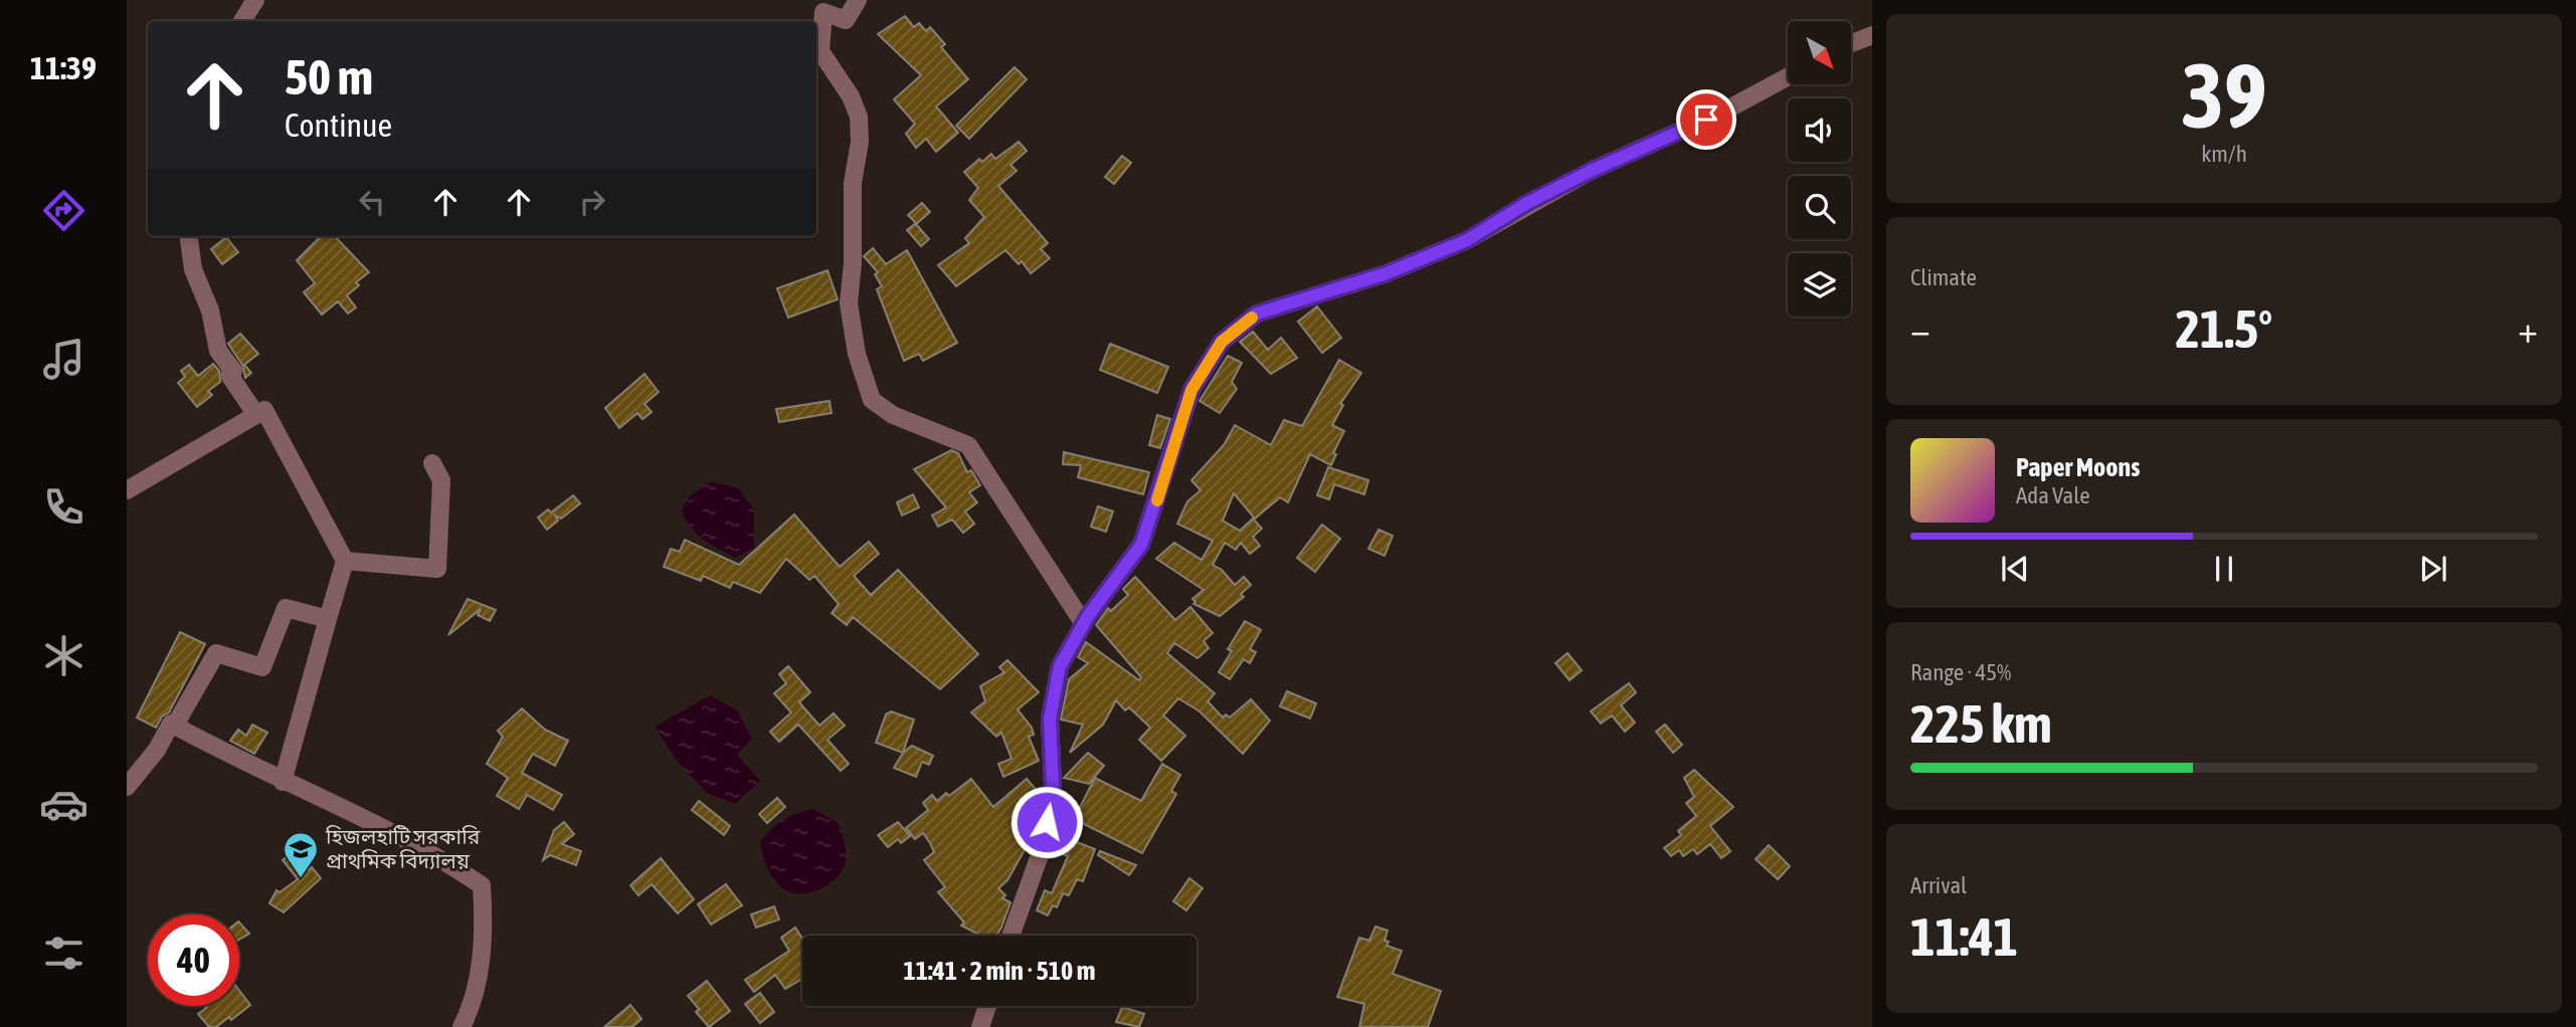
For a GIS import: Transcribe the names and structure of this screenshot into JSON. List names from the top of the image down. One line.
{"places":{"school or university":["হিজলহাটি সরকারি প্রাথমিক বিদ্যালয়"]},"north":"bottom right","page":{"tabs":"11:39","tile":[["39","km/h"],"Climate",["Range · 45%","225 km"],["Arrival","11:41"]],"turn":["50 m","Continue"],"heat":["−","21.5°","+"],"song":["Paper Moons","Ada Vale"],"limit":"40","trip":"11:41 · 2 min · 510 m"}}
